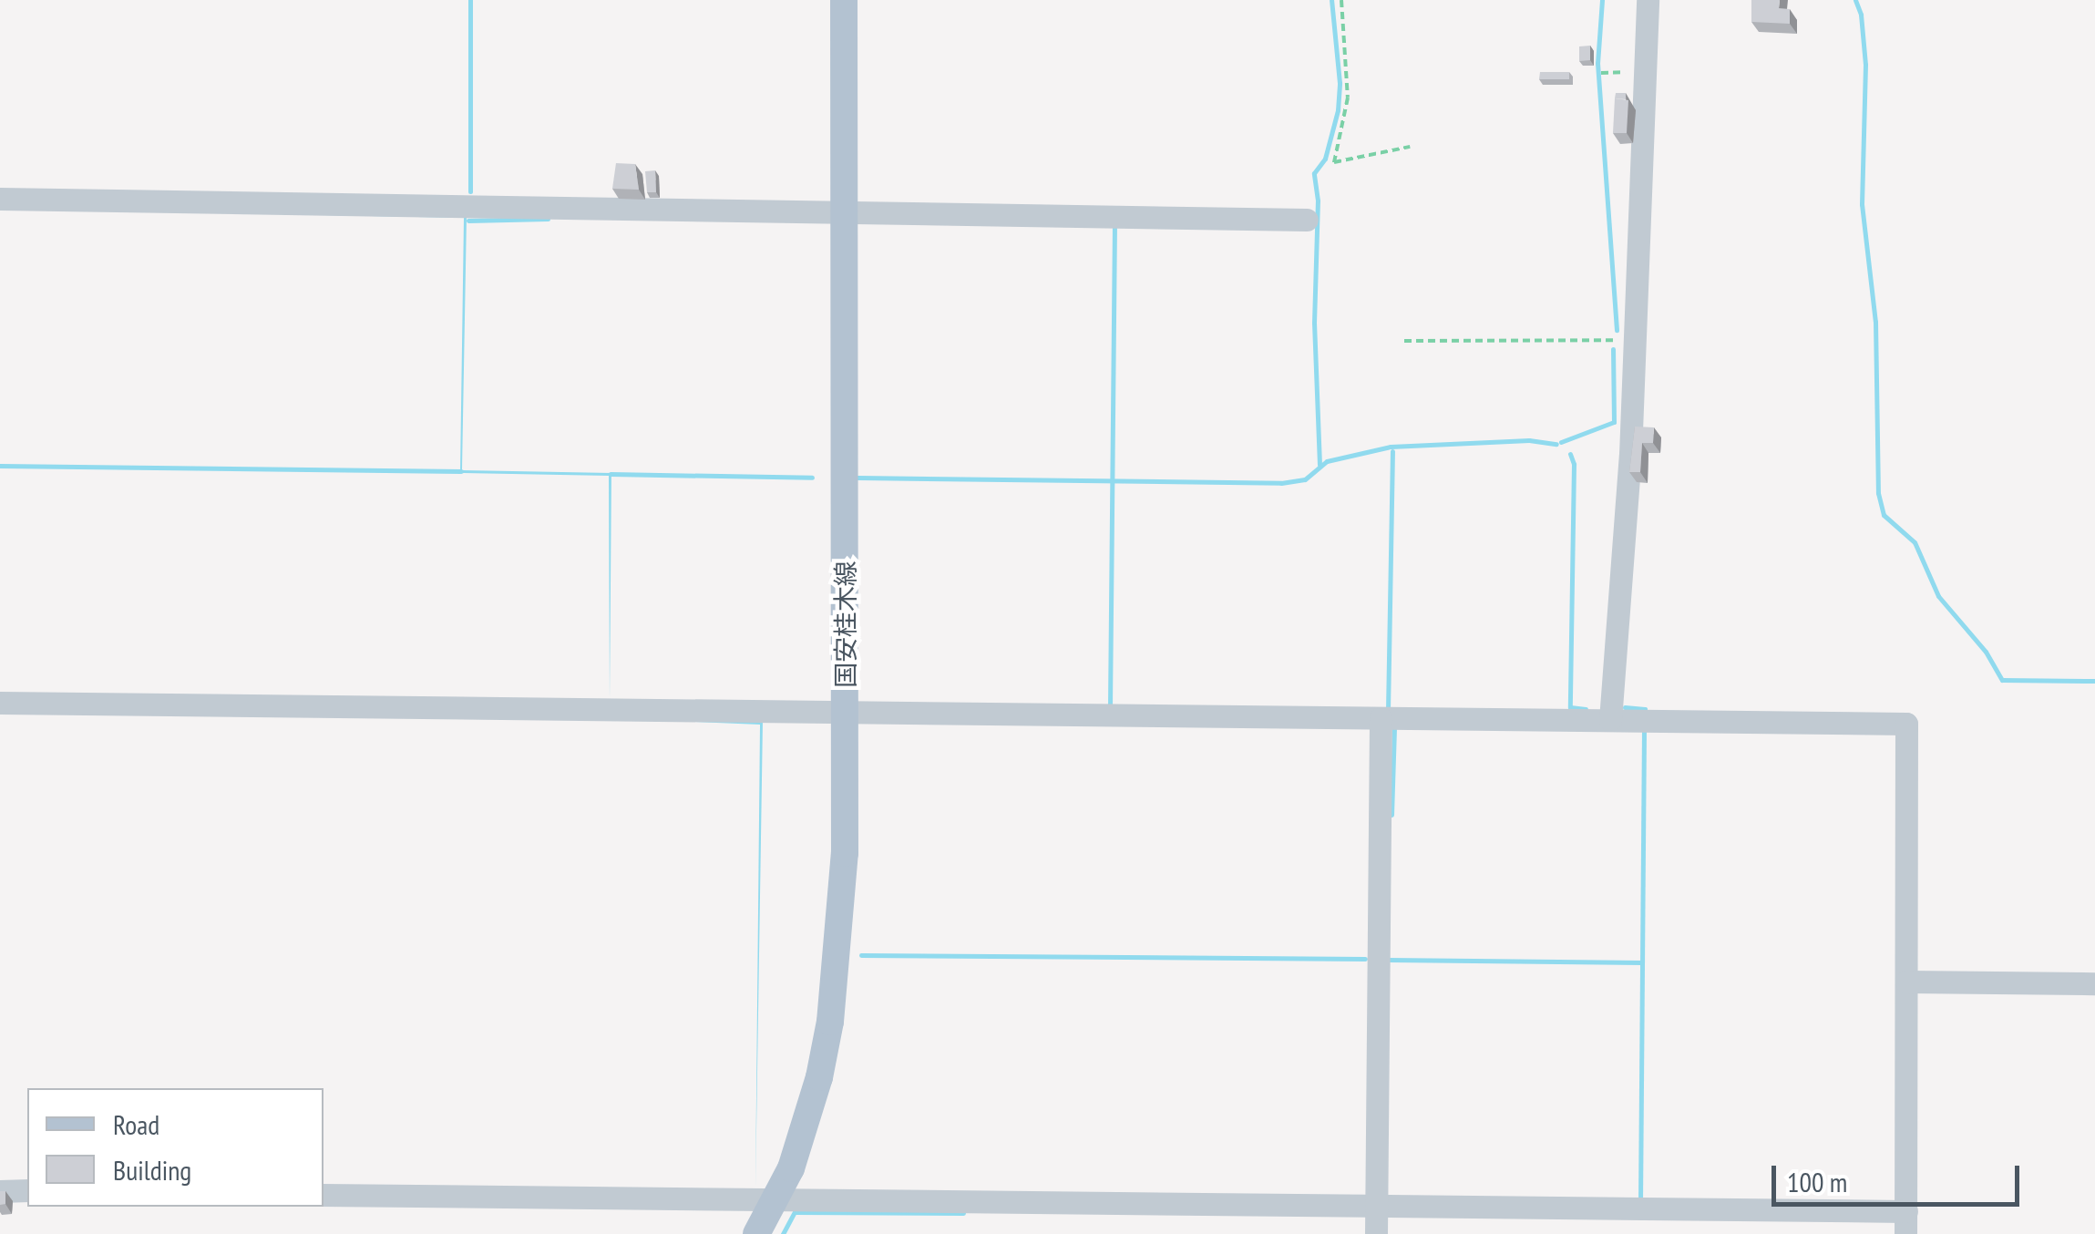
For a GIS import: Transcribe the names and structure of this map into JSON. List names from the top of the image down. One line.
{"streets":{"main road":["国安桂木線"]},"legend":["Road","Building"],"scale_bar":"100 m"}
